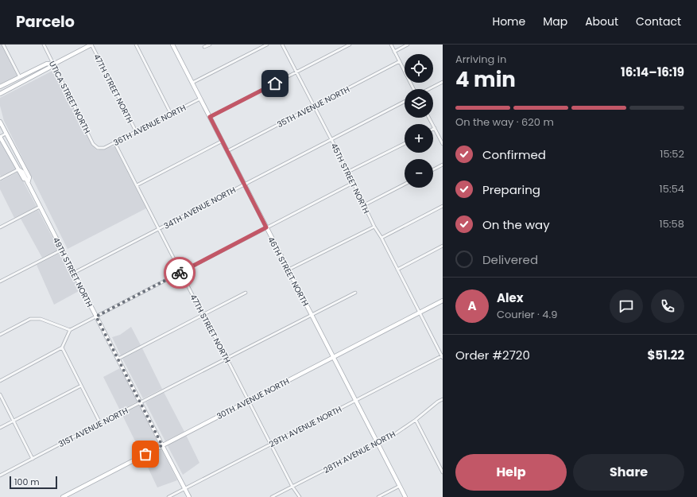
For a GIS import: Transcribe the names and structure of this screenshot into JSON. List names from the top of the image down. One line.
{"streets":{"street":["47TH STREET NORTH","UTICA STREET NORTH","35TH AVENUE NORTH","36TH AVENUE NORTH","45TH STREET NORTH","34TH AVENUE NORTH","46TH STREET NORTH","49TH STREET NORTH","30TH AVENUE NORTH","29TH AVENUE NORTH","31ST AVENUE NORTH","28TH AVENUE NORTH"]},"crossings":[["47TH STREET NORTH","36TH AVENUE NORTH"],["47TH STREET NORTH","34TH AVENUE NORTH"],["47TH STREET NORTH","30TH AVENUE NORTH"],["47TH STREET NORTH","29TH AVENUE NORTH"],["47TH STREET NORTH","31ST AVENUE NORTH"],["47TH STREET NORTH","28TH AVENUE NORTH"],["UTICA STREET NORTH","36TH AVENUE NORTH"],["35TH AVENUE NORTH","45TH STREET NORTH"],["35TH AVENUE NORTH","46TH STREET NORTH"],["36TH AVENUE NORTH","46TH STREET NORTH"],["45TH STREET NORTH","34TH AVENUE NORTH"],["45TH STREET NORTH","30TH AVENUE NORTH"],["45TH STREET NORTH","29TH AVENUE NORTH"],["34TH AVENUE NORTH","46TH STREET NORTH"],["34TH AVENUE NORTH","49TH STREET NORTH"],["46TH STREET NORTH","30TH AVENUE NORTH"],["46TH STREET NORTH","29TH AVENUE NORTH"],["46TH STREET NORTH","31ST AVENUE NORTH"],["46TH STREET NORTH","28TH AVENUE NORTH"],["49TH STREET NORTH","30TH AVENUE NORTH"],["49TH STREET NORTH","29TH AVENUE NORTH"],["49TH STREET NORTH","31ST AVENUE NORTH"]],"scale_bar":"100 m","page":{"header":"Parcelo","nav":["Home","Map","About","Contact"],"heading":["4 min","Arriving in","16:14–16:19"],"panel":["Alex","Courier · 4.9","Order #2720","$51.22"],"map_buttons":["+","−"],"bar":"On the way · 620 m","list":[["Confirmed","15:52"],["Preparing","15:54"],["On the way","15:58"],"Delivered"],"round":"A","buttons":["Help","Share"],"scale":"100 m"}}
